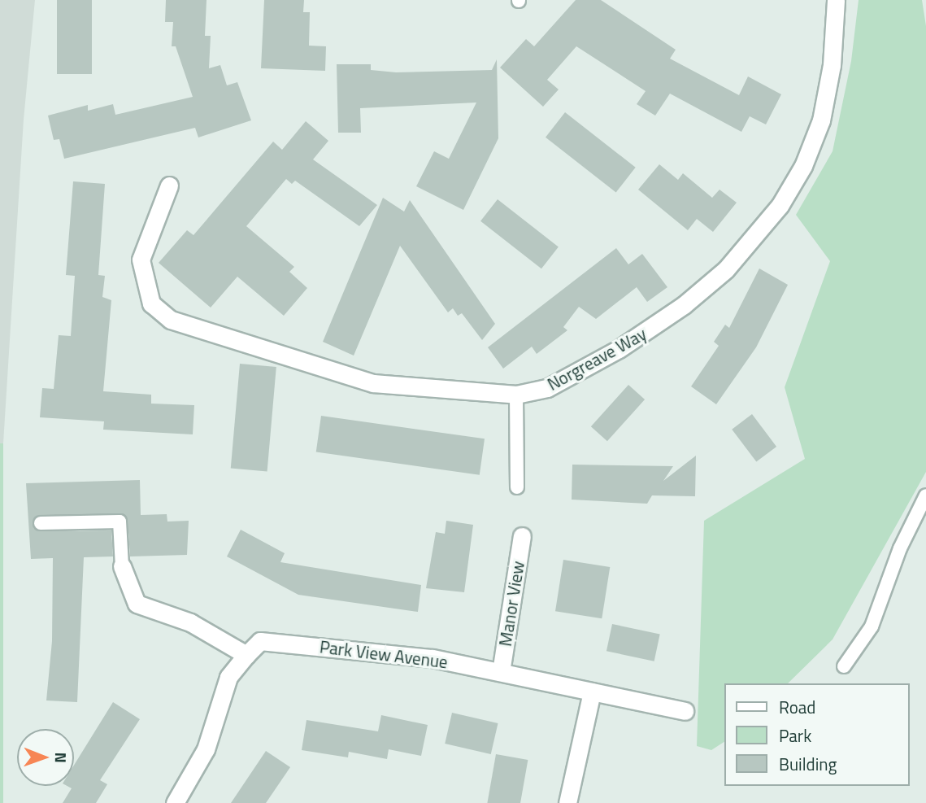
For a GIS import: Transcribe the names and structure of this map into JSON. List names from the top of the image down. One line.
{"streets":{"street":["Norgreave Way","Manor View","Park View Avenue"]},"crossings":[["Manor View","Park View Avenue"]],"legend":["Road","Park","Building"],"north":"right"}
